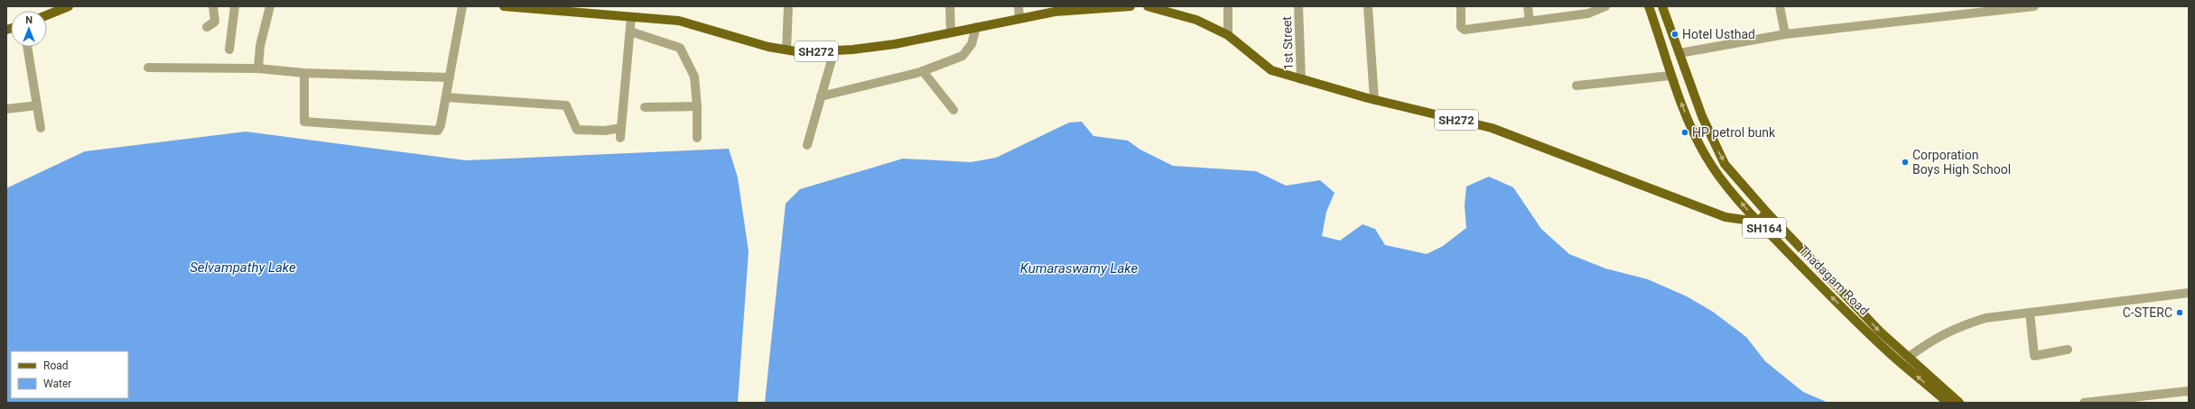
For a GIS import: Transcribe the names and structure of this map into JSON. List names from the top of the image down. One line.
{"streets":{"main road":["SH272","SH164","Thadagam Road"],"street":["1st Street"]},"crossings":[["1st Street","SH272"],["SH272","Thadagam Road"]],"water":["Selvampathy Lake","Kumaraswamy Lake"],"places":["Hotel Usthad","HP petrol bunk","Corporation Boys High School","C-STERC"],"legend":["Road","Water"],"north":"top"}
